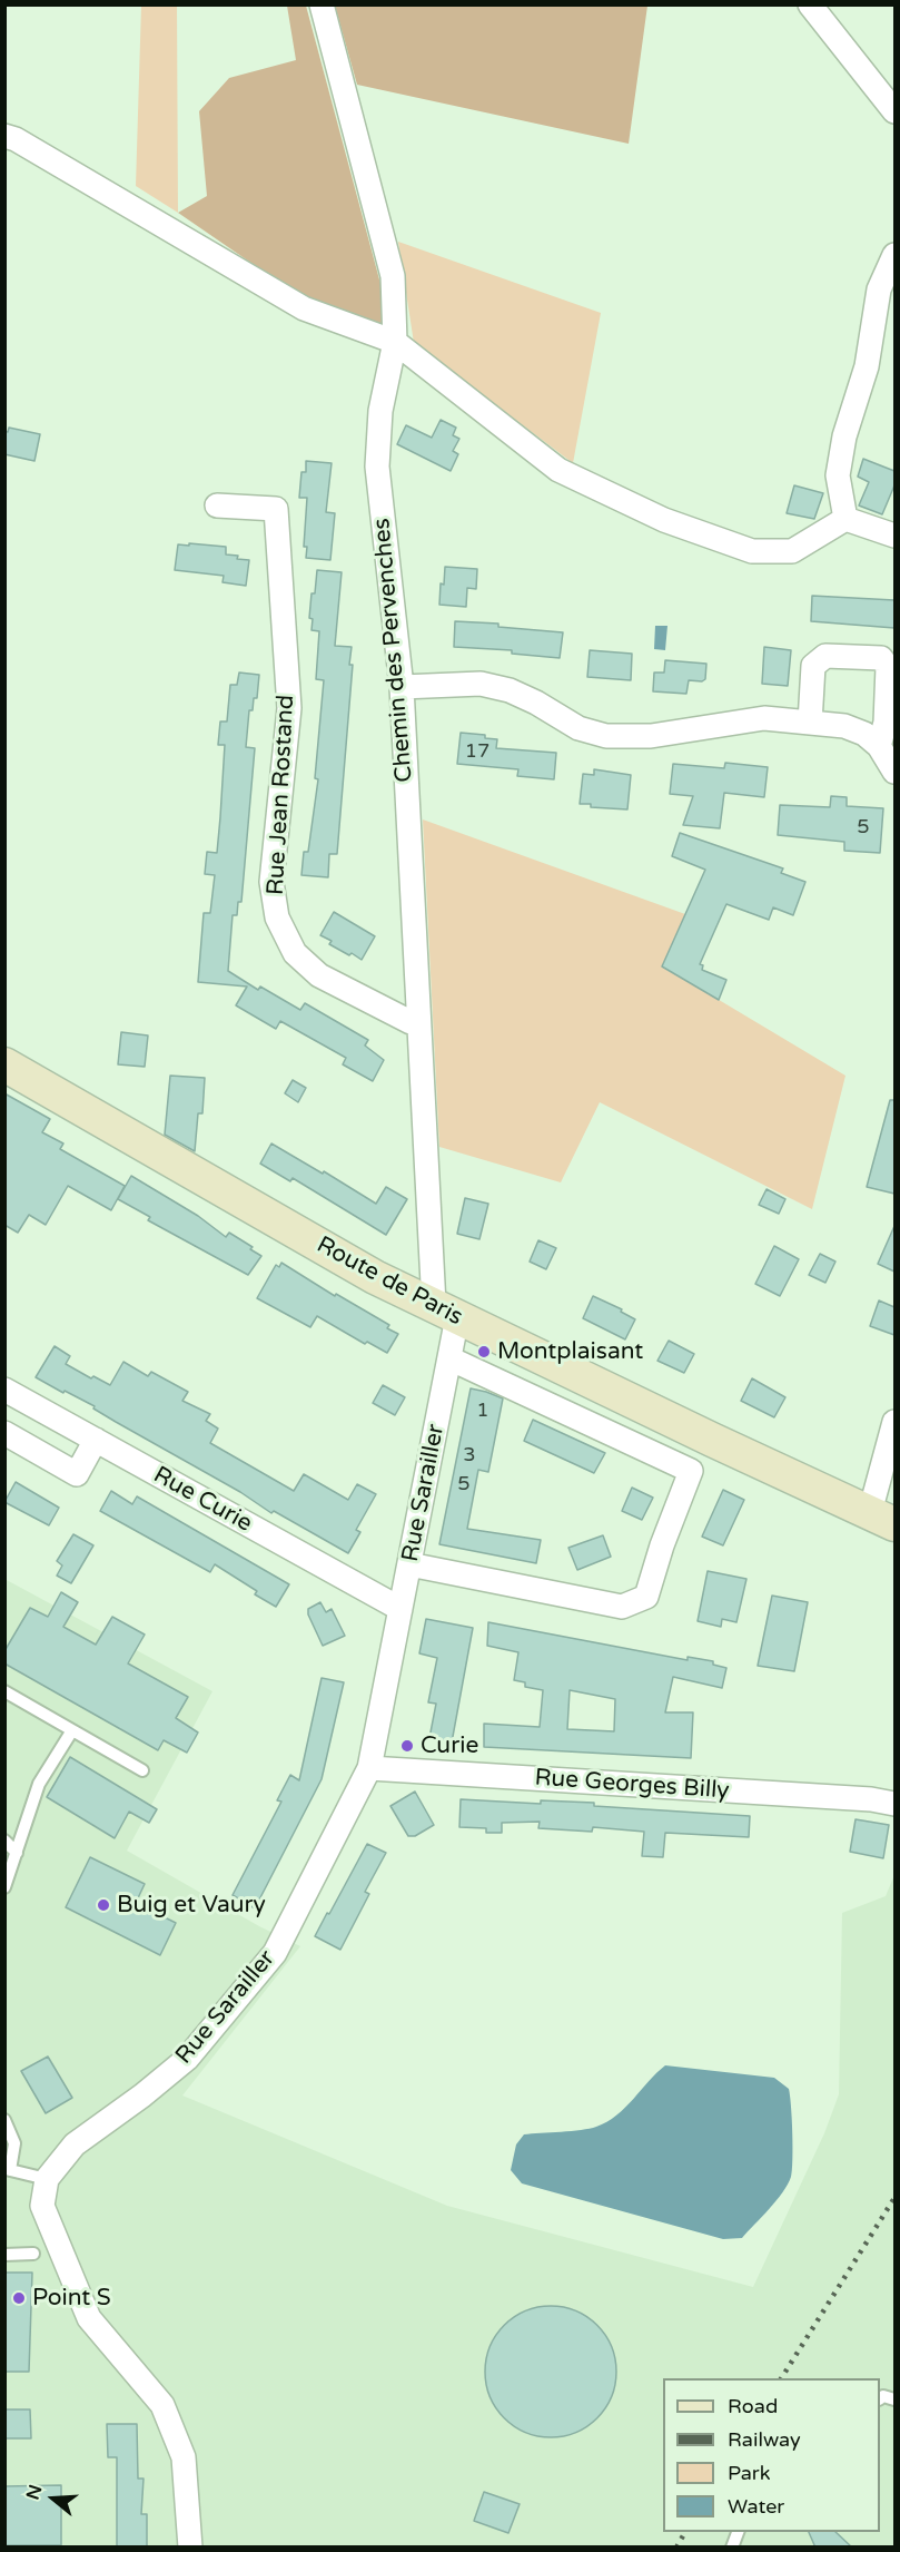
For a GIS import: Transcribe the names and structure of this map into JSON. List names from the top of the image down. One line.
{"streets":{"main road":["Route de Paris"],"street":["Chemin des Pervenches","Rue Jean Rostand","Rue Sarailler","Rue Curie","Rue Georges Billy"]},"crossings":[["Chemin des Pervenches","Rue Jean Rostand"],["Chemin des Pervenches","Route de Paris"],["Chemin des Pervenches","Rue Sarailler"],["Route de Paris","Rue Sarailler"],["Rue Sarailler","Rue Curie"],["Rue Sarailler","Rue Georges Billy"]],"places":["Montplaisant","Curie","Buig et Vaury","Point S"],"house_numbers":["17","5","1","3","5"],"legend":["Road","Railway","Park","Water"],"north":"left"}
